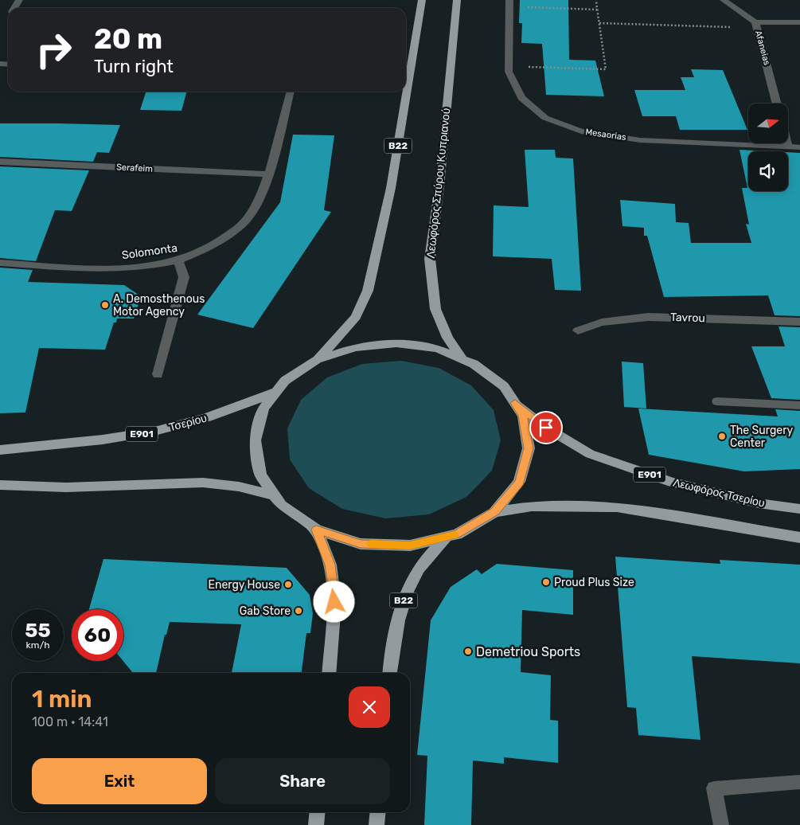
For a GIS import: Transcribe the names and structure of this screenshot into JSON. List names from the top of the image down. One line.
{"streets":{"main road":["B22","Λεωφόρος Σπύρου Κυπριανού","Τσερίου","E901","Λεωφόρος Τσερίου"],"street":["Afaneias","Mesaorias","Serafeim","Solomonta","Tavrou"]},"crossings":[["Serafeim","Solomonta"]],"places":["A. Demosthenous Motor Agency","The Surgery Center","Proud Plus Size","Energy House","Gab Store","Demetriou Sports"],"north":"right","page":{"turn":["20 m","Turn right"],"speed":"55 km/h","limit":"60","heading":["1 min","100 m · 14:41"],"buttons":["Exit","Share"]}}
